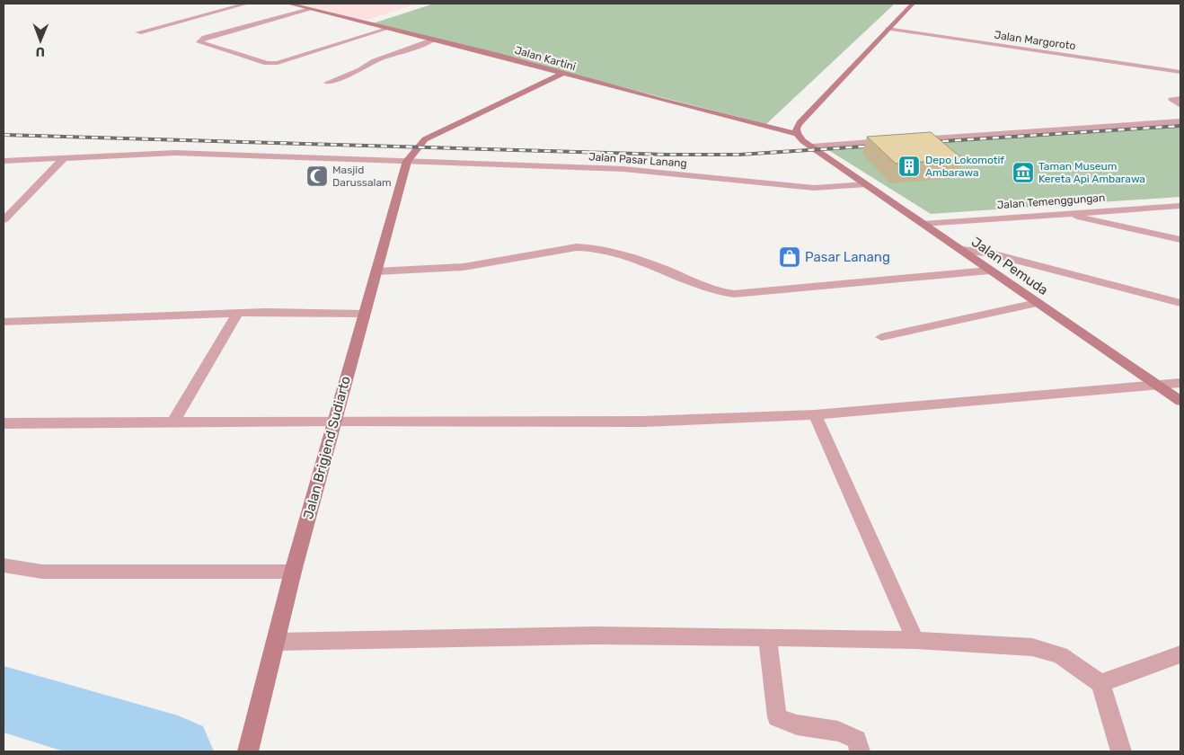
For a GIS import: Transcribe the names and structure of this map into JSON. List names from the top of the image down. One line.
{"streets":{"street":["Jalan Margoroto","Jalan Kartini","Jalan Pasar Lanang","Jalan Temenggungan","Jalan Pemuda","Jalan Brigjend Sudiarto"]},"crossings":[["Jalan Kartini","Jalan Pemuda"],["Jalan Kartini","Jalan Brigjend Sudiarto"],["Jalan Pasar Lanang","Jalan Pemuda"],["Jalan Pasar Lanang","Jalan Brigjend Sudiarto"],["Jalan Temenggungan","Jalan Pemuda"]],"places":{"building":["Depo Lokomotif Ambarawa"],"museum":["Taman Museum Kereta Api Ambarawa"],"mosque":["Masjid Darussalam"],"shop":["Pasar Lanang"]},"north":"bottom"}
